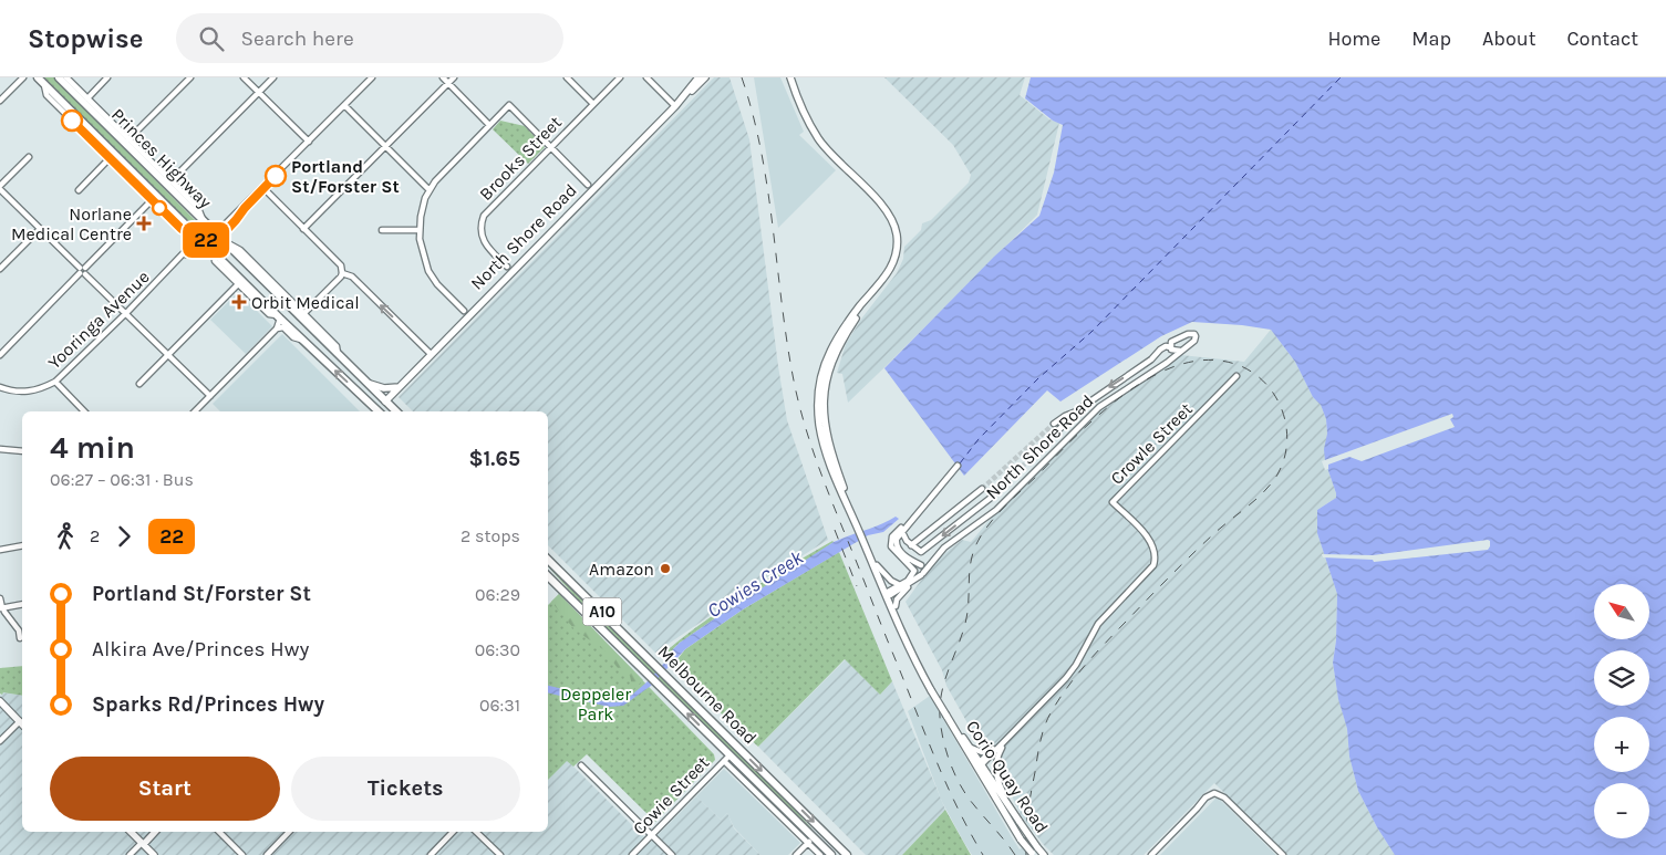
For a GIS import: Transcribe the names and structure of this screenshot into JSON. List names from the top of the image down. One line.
{"streets":{"highway":["Princes Highway","A10","Melbourne Road"],"main road":["North Shore Road","Corio Quay Road"],"street":["Brooks Street","Yooringa Avenue","Crowle Street","Cowie Street"]},"crossings":[["Princes Highway","North Shore Road"],["Princes Highway","Yooringa Avenue"],["North Shore Road","Corio Quay Road"],["Melbourne Road","Cowie Street"]],"water":["Cowies Creek"],"parks":["Deppeler Park"],"places":{"other":["Portland St/Forster St","Amazon"],"health":["Norlane Medical Centre","Orbit Medical"]},"lines":["bus line 22"],"north":"top left","page":{"header":"Stopwise","search":"Search here","nav":["Home","Map","About","Contact"],"on_map":"22","heading":["4 min","06:27 – 06:31 · Bus","$1.65"],"legs":["2","22","2 stops"],"list":[{"name":"Portland St/Forster St","value":"06:29"},{"name":"Alkira Ave/Princes Hwy","value":"06:30"},{"name":"Sparks Rd/Princes Hwy","value":"06:31"}],"map_buttons":["+","−"],"buttons":["Start","Tickets"]}}
